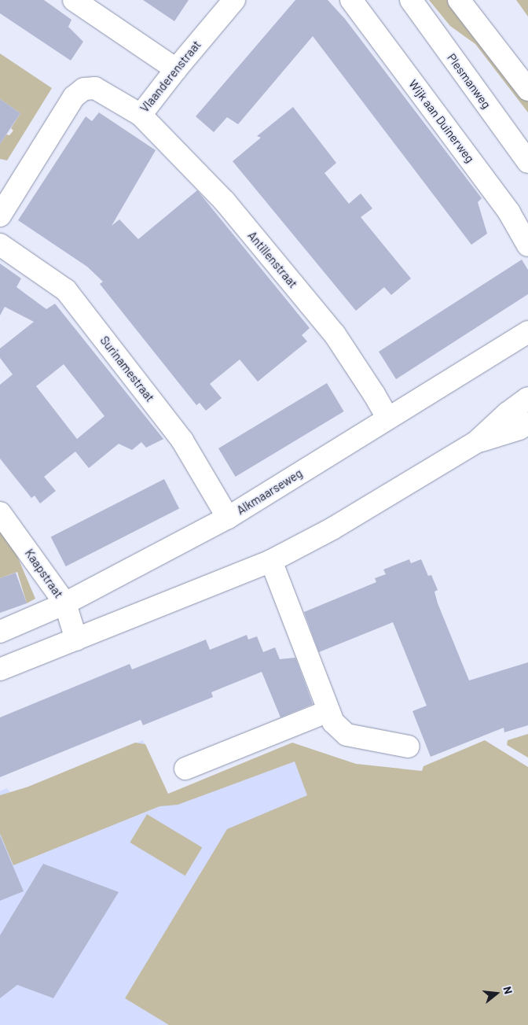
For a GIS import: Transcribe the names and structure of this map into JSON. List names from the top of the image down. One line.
{"streets":{"street":["Vlaanderenstraat","Plesmanweg","Wijk aan Duinerweg","Antillenstraat","Surinamestraat","Alkmaarseweg","Kaapstraat"]},"crossings":[["Vlaanderenstraat","Antillenstraat"],["Antillenstraat","Alkmaarseweg"],["Surinamestraat","Alkmaarseweg"],["Alkmaarseweg","Kaapstraat"]],"north":"right"}
